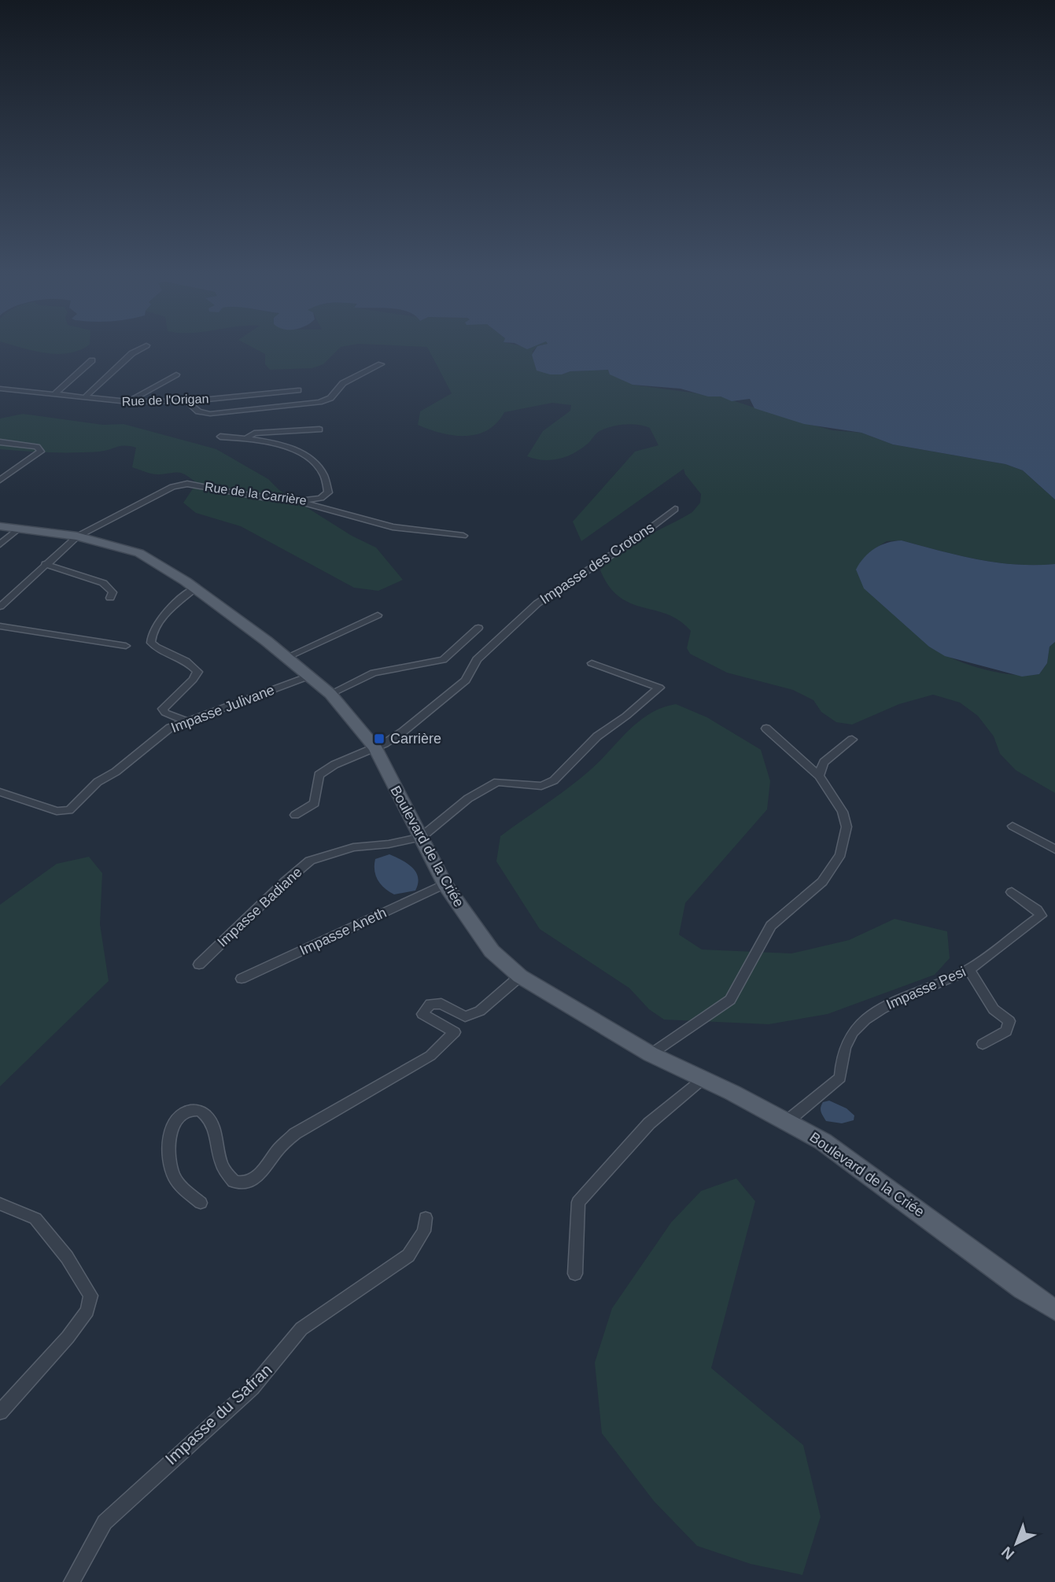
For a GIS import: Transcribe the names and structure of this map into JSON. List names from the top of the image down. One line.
{"streets":{"main road":["Boulevard de la Criée"],"street":["Rue de l'Origan","Rue de la Carrière","Impasse des Crotons","Impasse Julivane","Impasse Badiane","Impasse Aneth","Impasse Pesi","Impasse du Safran"]},"crossings":[["Rue de la Carrière","Boulevard de la Criée"],["Impasse des Crotons","Boulevard de la Criée"],["Impasse Julivane","Boulevard de la Criée"],["Boulevard de la Criée","Impasse Badiane"],["Boulevard de la Criée","Impasse Aneth"],["Boulevard de la Criée","Impasse Pesi"]],"places":{"transit":["Carrière"]},"north":"bottom left"}
